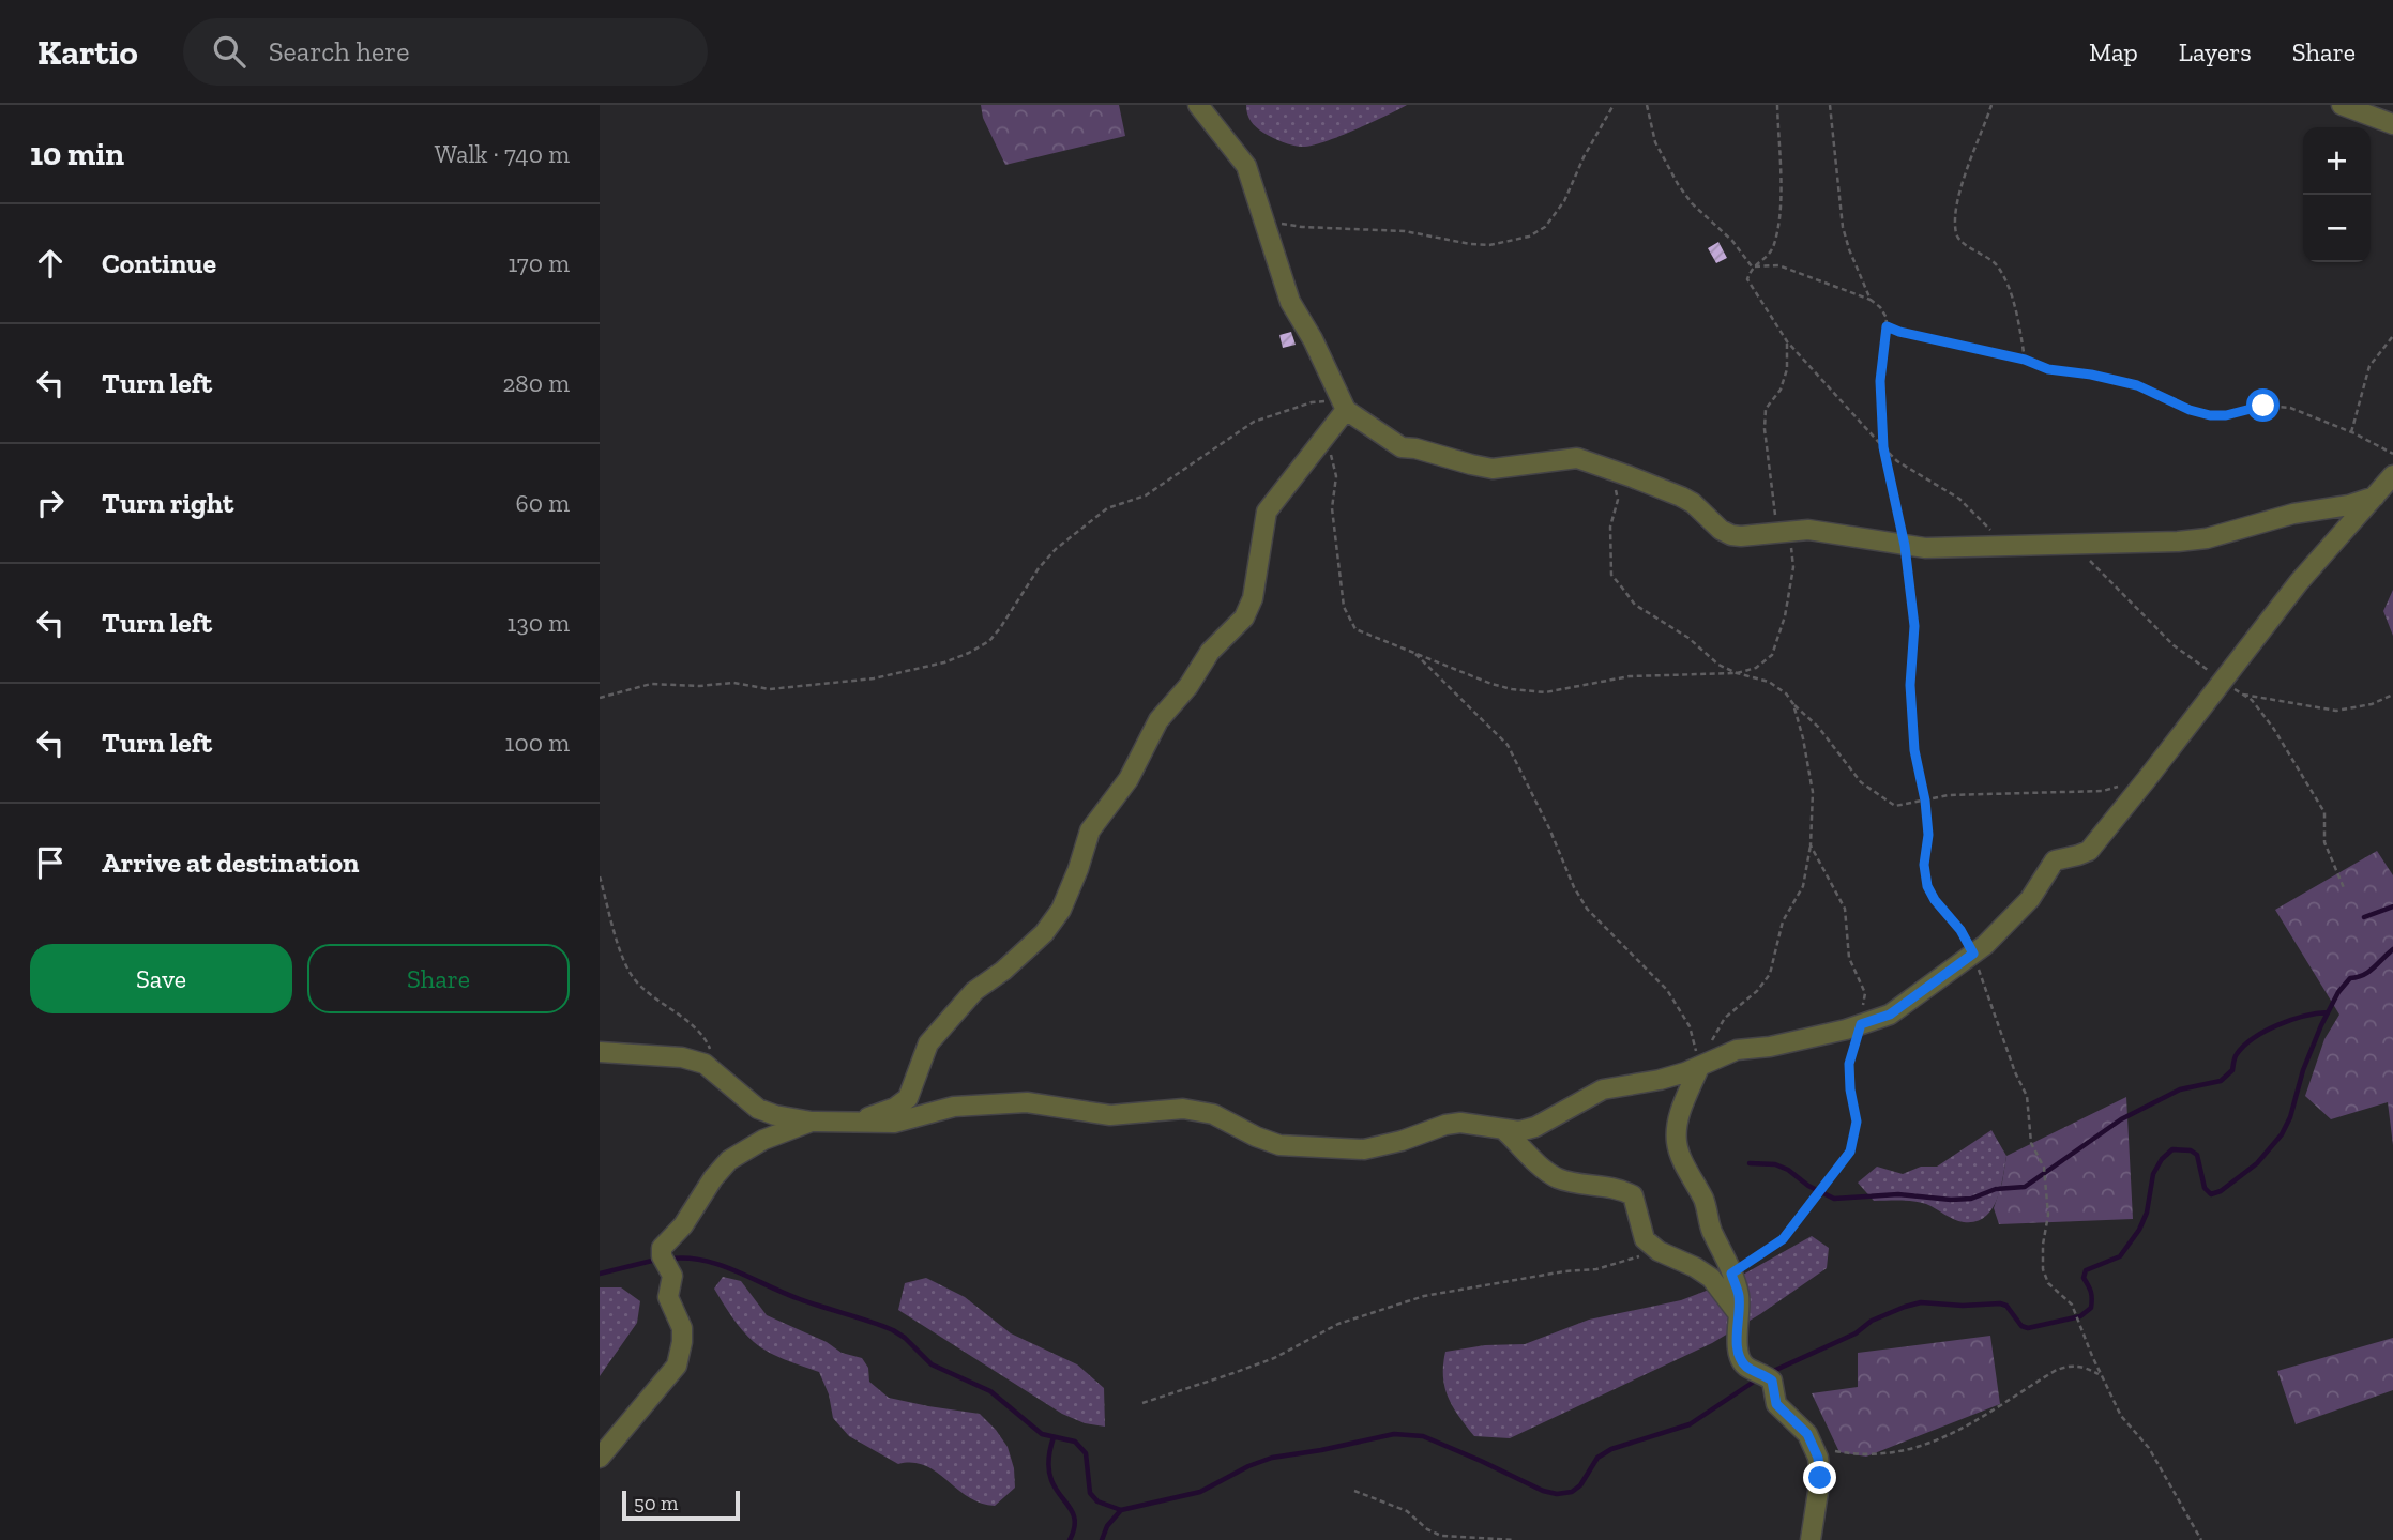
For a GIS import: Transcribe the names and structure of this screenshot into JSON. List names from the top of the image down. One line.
{"scale_bar":"50 m","page":{"header":"Kartio","search":"Search here","nav":["Map","Layers","Share"],"heading":["10 min","Walk · 740 m"],"map_buttons":["+","−"],"list":[["Continue","170 m"],["Turn left","280 m"],["Turn right","60 m"],["Turn left","130 m"],["Turn left","100 m"],"Arrive at destination"],"buttons":["Save","Share"],"scale":"50 m"}}
